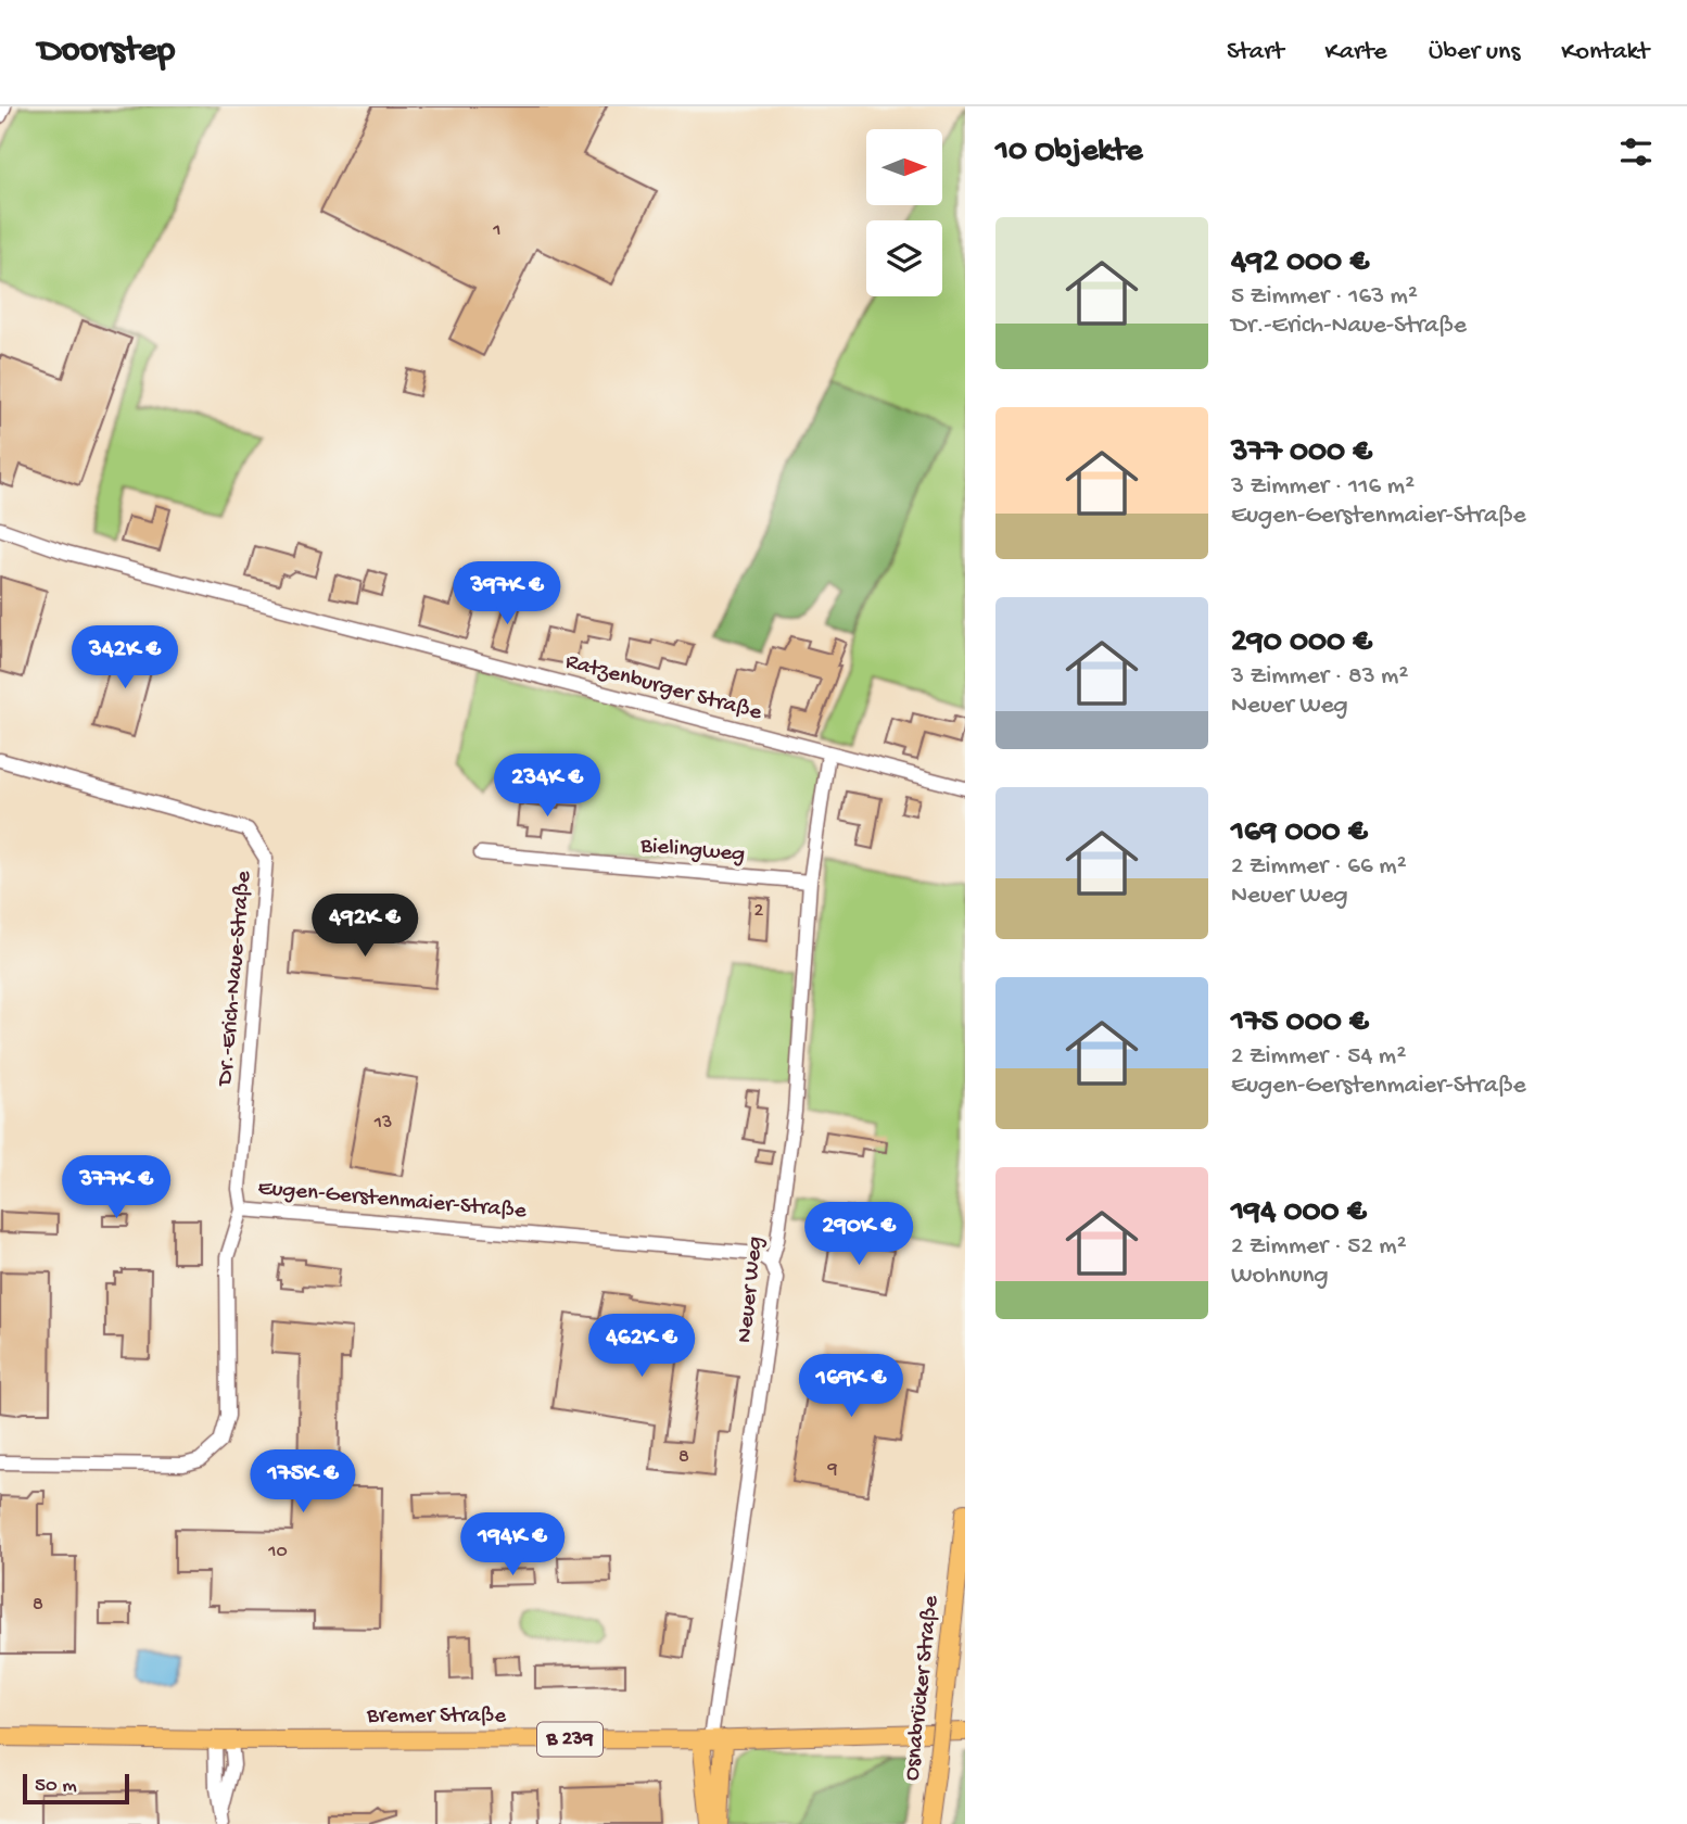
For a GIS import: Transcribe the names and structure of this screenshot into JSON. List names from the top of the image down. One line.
{"streets":{"main road":["Osnabrücker Straße","Bremer Straße","B 239"],"street":["Ratzenburger Straße","Bielingweg","Dr.-Erich-Naue-Straße","Eugen-Gerstenmaier-Straße","Neuer Weg"]},"crossings":[["Ratzenburger Straße","Neuer Weg"],["Bielingweg","Neuer Weg"],["Dr.-Erich-Naue-Straße","Eugen-Gerstenmaier-Straße"],["Eugen-Gerstenmaier-Straße","Neuer Weg"],["Neuer Weg","Bremer Straße"]],"house_numbers":["1","2","13","8","9","10","8"],"scale_bar":"50 m","north":"right","page":{"header":"Doorstep","nav":["Start","Karte","Über uns","Kontakt"],"heading":"10 Objekte","list":[{"name":"492 000 €","note":"5 Zimmer · 163 m² · Dr.-Erich-Naue-Straße"},{"name":"377 000 €","note":"3 Zimmer · 116 m² · Eugen-Gerstenmaier-Straße"},{"name":"290 000 €","note":"3 Zimmer · 83 m² · Neuer Weg"},{"name":"169 000 €","note":"2 Zimmer · 66 m² · Neuer Weg"},{"name":"175 000 €","note":"2 Zimmer · 54 m² · Eugen-Gerstenmaier-Straße"},{"name":"194 000 €","note":"2 Zimmer · 52 m² · Wohnung"}],"price":["397K €","342K €","234K €","492K €","377K €","290K €","462K €","169K €","175K €","194K €"],"scale":"50 m"}}
